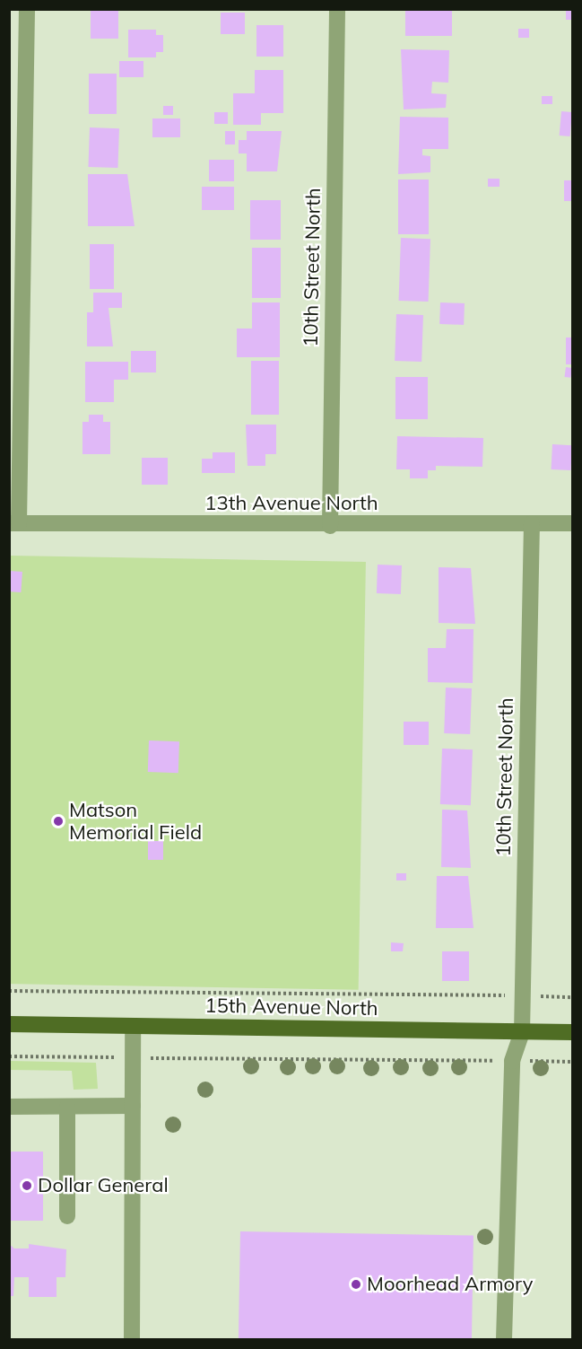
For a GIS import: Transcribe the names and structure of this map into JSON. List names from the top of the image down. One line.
{"streets":{"main road":["15th Avenue North"],"street":["10th Street North","13th Avenue North"]},"crossings":[["10th Street North","13th Avenue North"],["10th Street North","15th Avenue North"]],"places":["Matson Memorial Field","Dollar General","Moorhead Armory"]}
